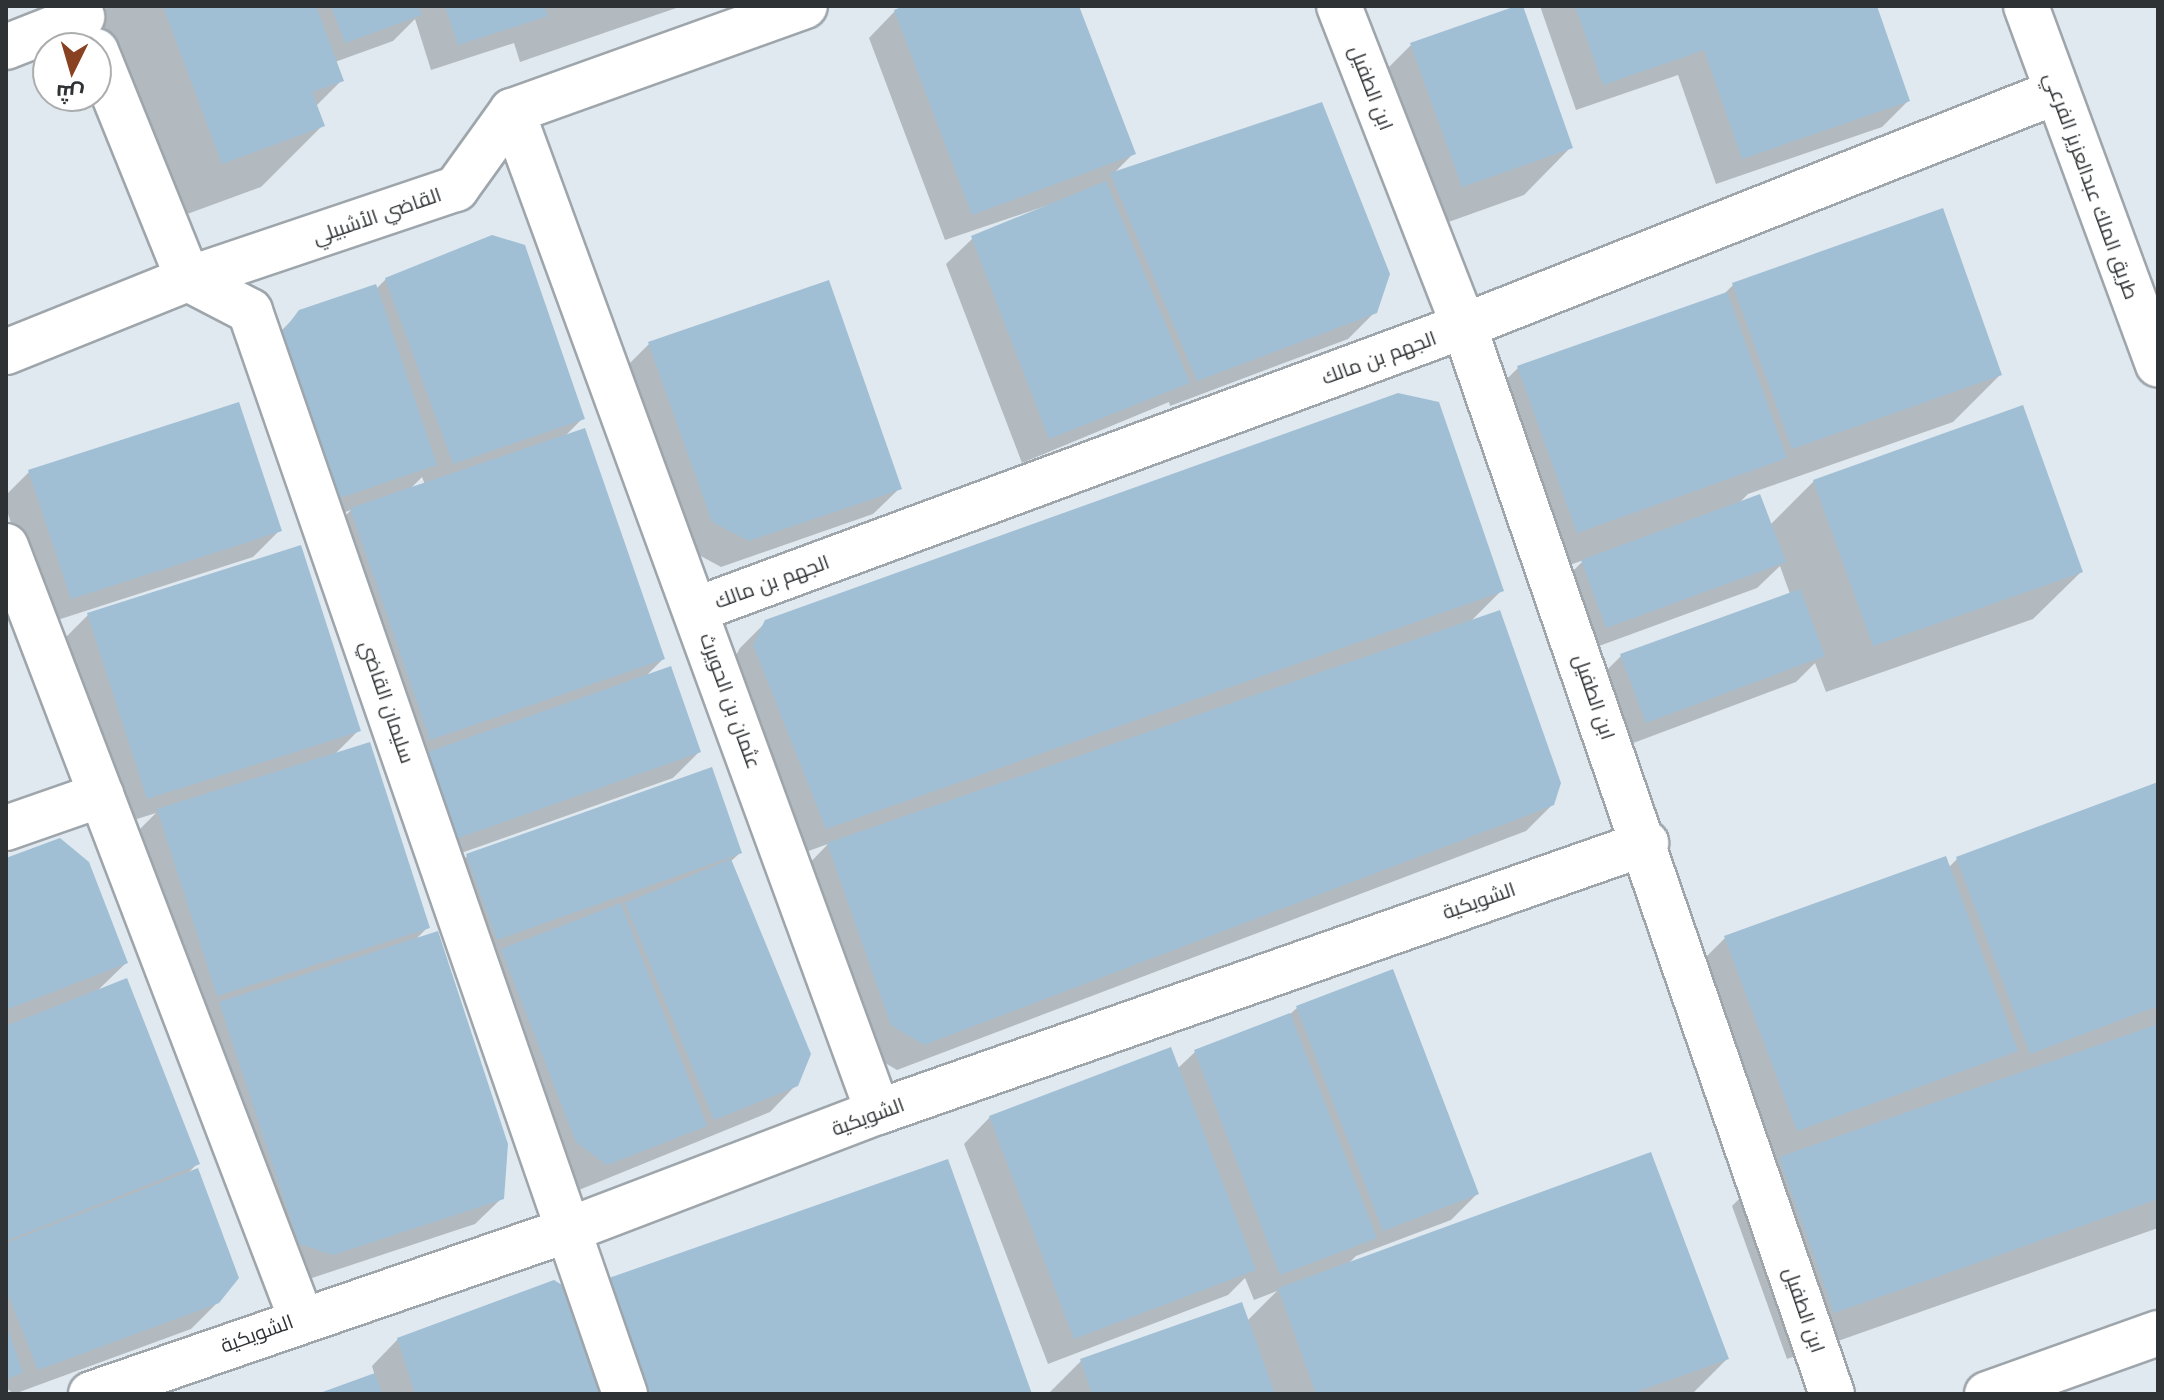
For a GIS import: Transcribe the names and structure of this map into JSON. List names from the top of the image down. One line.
{"streets":{"street":["ابن الطفيل","طريق الملك عبدالعزيز الفرعي","القاضي الأشبيلي","الجهم بن مالك","عثمان بن الحويرث","سليمان القاضي","الشويكية"]},"crossings":[["ابن الطفيل","الجهم بن مالك"],["ابن الطفيل","الشويكية"],["طريق الملك عبدالعزيز الفرعي","الجهم بن مالك"],["القاضي الأشبيلي","عثمان بن الحويرث"],["القاضي الأشبيلي","سليمان القاضي"],["الجهم بن مالك","عثمان بن الحويرث"],["عثمان بن الحويرث","الشويكية"],["سليمان القاضي","الشويكية"]],"north":"bottom"}
